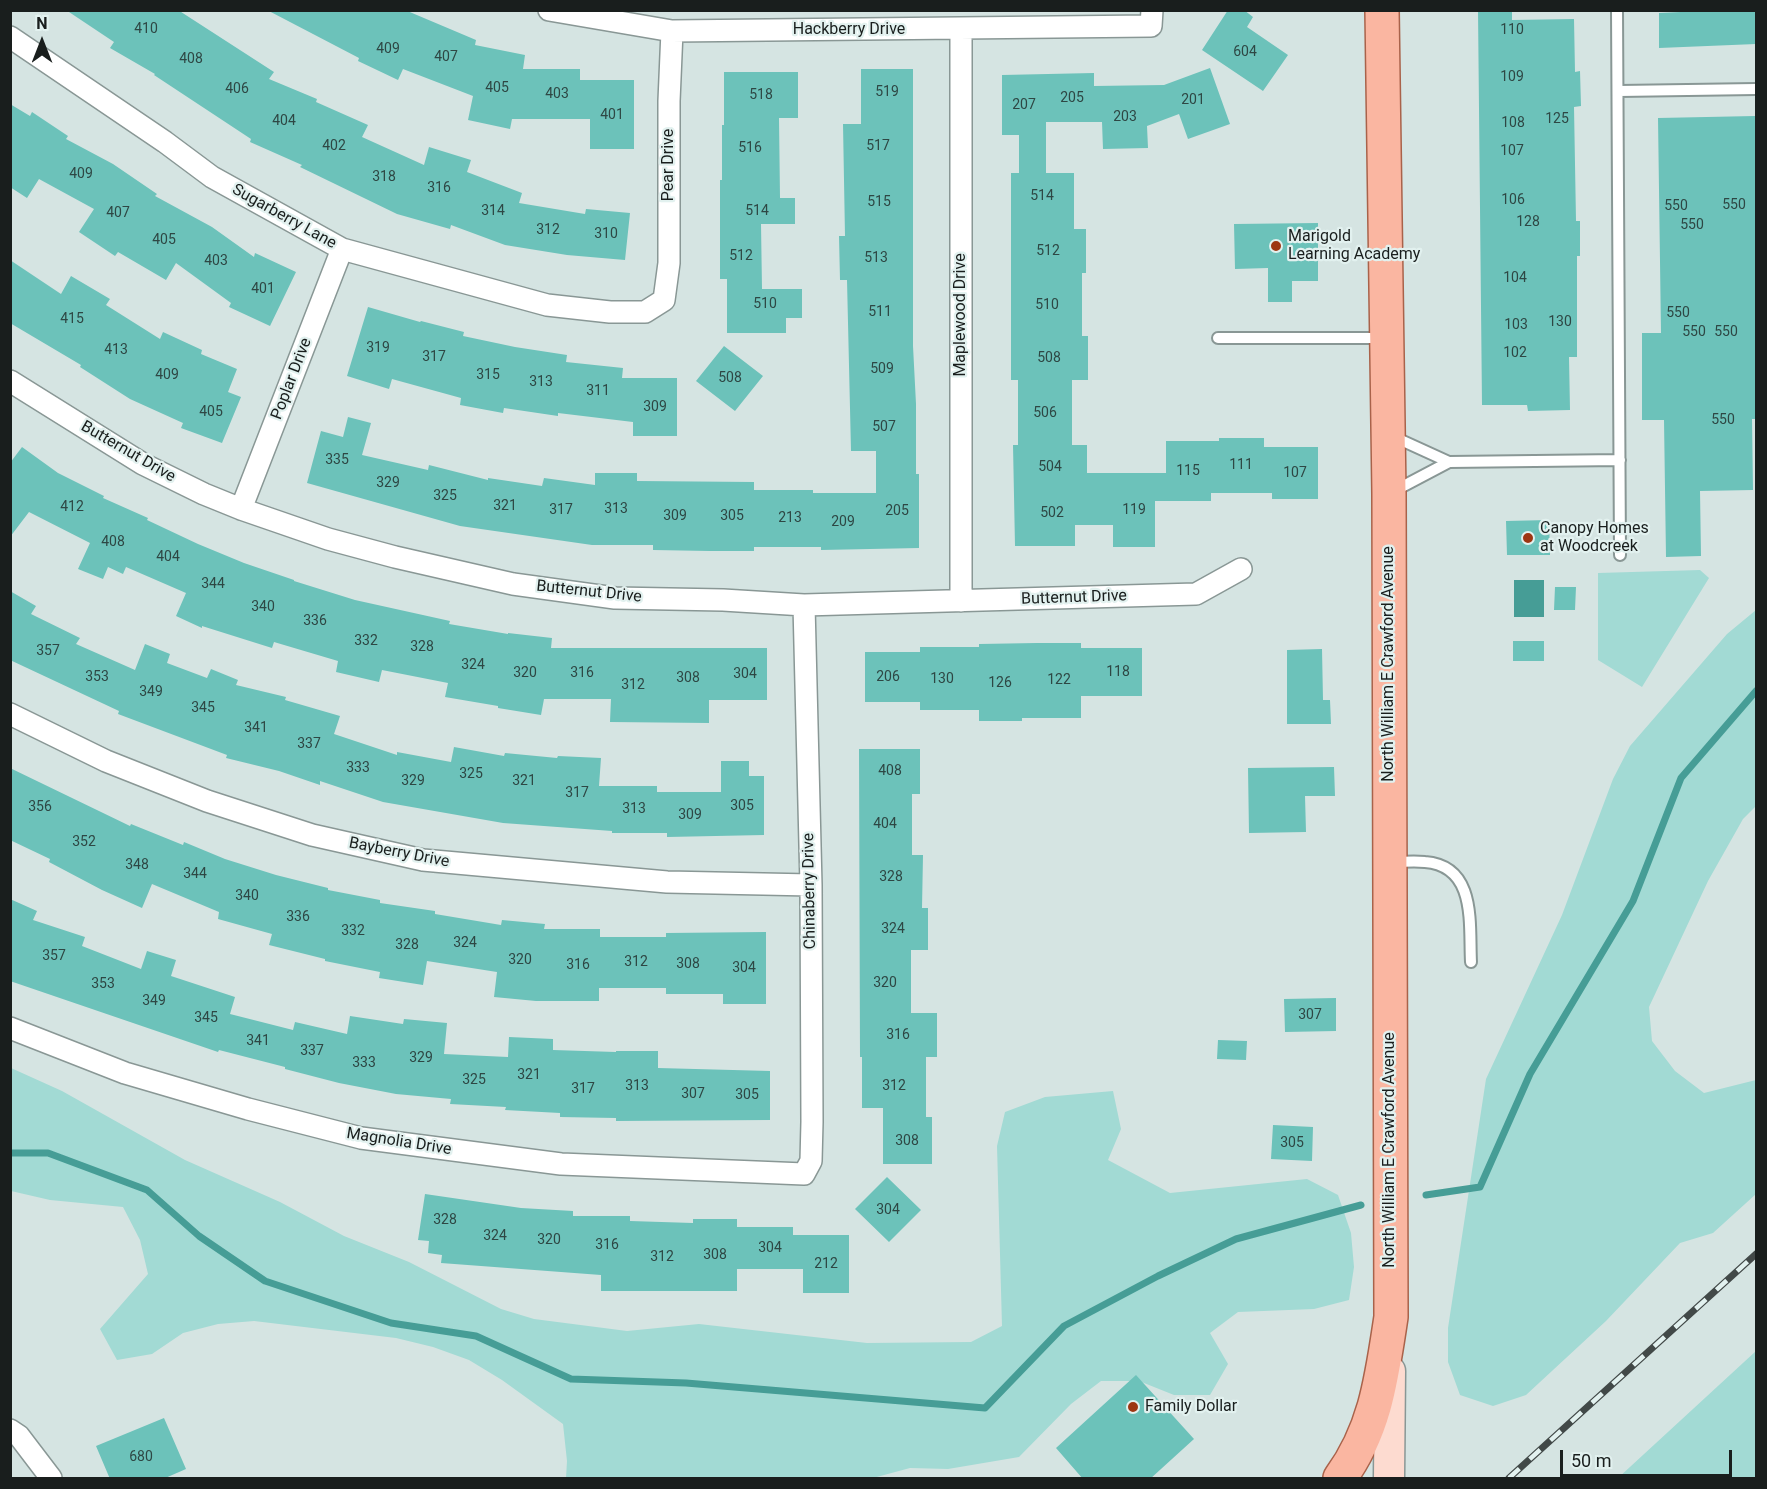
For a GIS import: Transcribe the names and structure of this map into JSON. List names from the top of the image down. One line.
{"streets":{"main road":["North William E Crawford Avenue"],"street":["Hackberry Drive","Pear Drive","Sugarberry Lane","Maplewood Drive","Poplar Drive","Butternut Drive","Bayberry Drive","Chinaberry Drive","Magnolia Drive"]},"crossings":[["Hackberry Drive","Pear Drive"],["Hackberry Drive","Maplewood Drive"],["Pear Drive","Sugarberry Lane"],["Sugarberry Lane","Poplar Drive"],["Maplewood Drive","Butternut Drive"],["Poplar Drive","Butternut Drive"],["Butternut Drive","Chinaberry Drive"],["Bayberry Drive","Chinaberry Drive"],["Chinaberry Drive","Magnolia Drive"]],"places":["Marigold Learning Academy","Canopy Homes at Woodcreek","Family Dollar"],"house_numbers":["410","110","409","604","407","408","109","405","406","519","403","518","205","201","207","401","203","125","404","108","402","517","516","107","409","318","316","514","106","515","550","550","314","514","407","128","550","312","310","405","512","512","513","403","104","401","510","510","511","550","415","130","103","550","550","319","413","102","317","508","509","409","315","508","313","311","309","405","506","550","507","335","111","504","115","107","329","325","321","412","313","317","119","205","502","309","305","213","209","408","404","344","340","336","332","328","357","324","118","320","316","304","353","206","308","130","122","126","312","349","345","341","337","333","408","325","329","321","317","305","356","313","309","404","352","348","344","328","340","336","324","332","324","328","357","320","312","308","316","304","320","353","349","307","345","316","341","337","329","333","321","325","313","312","317","307","305","308","305","304","328","324","320","316","304","308","312","212","680"],"scale_bar":"50 m","north":"top"}
